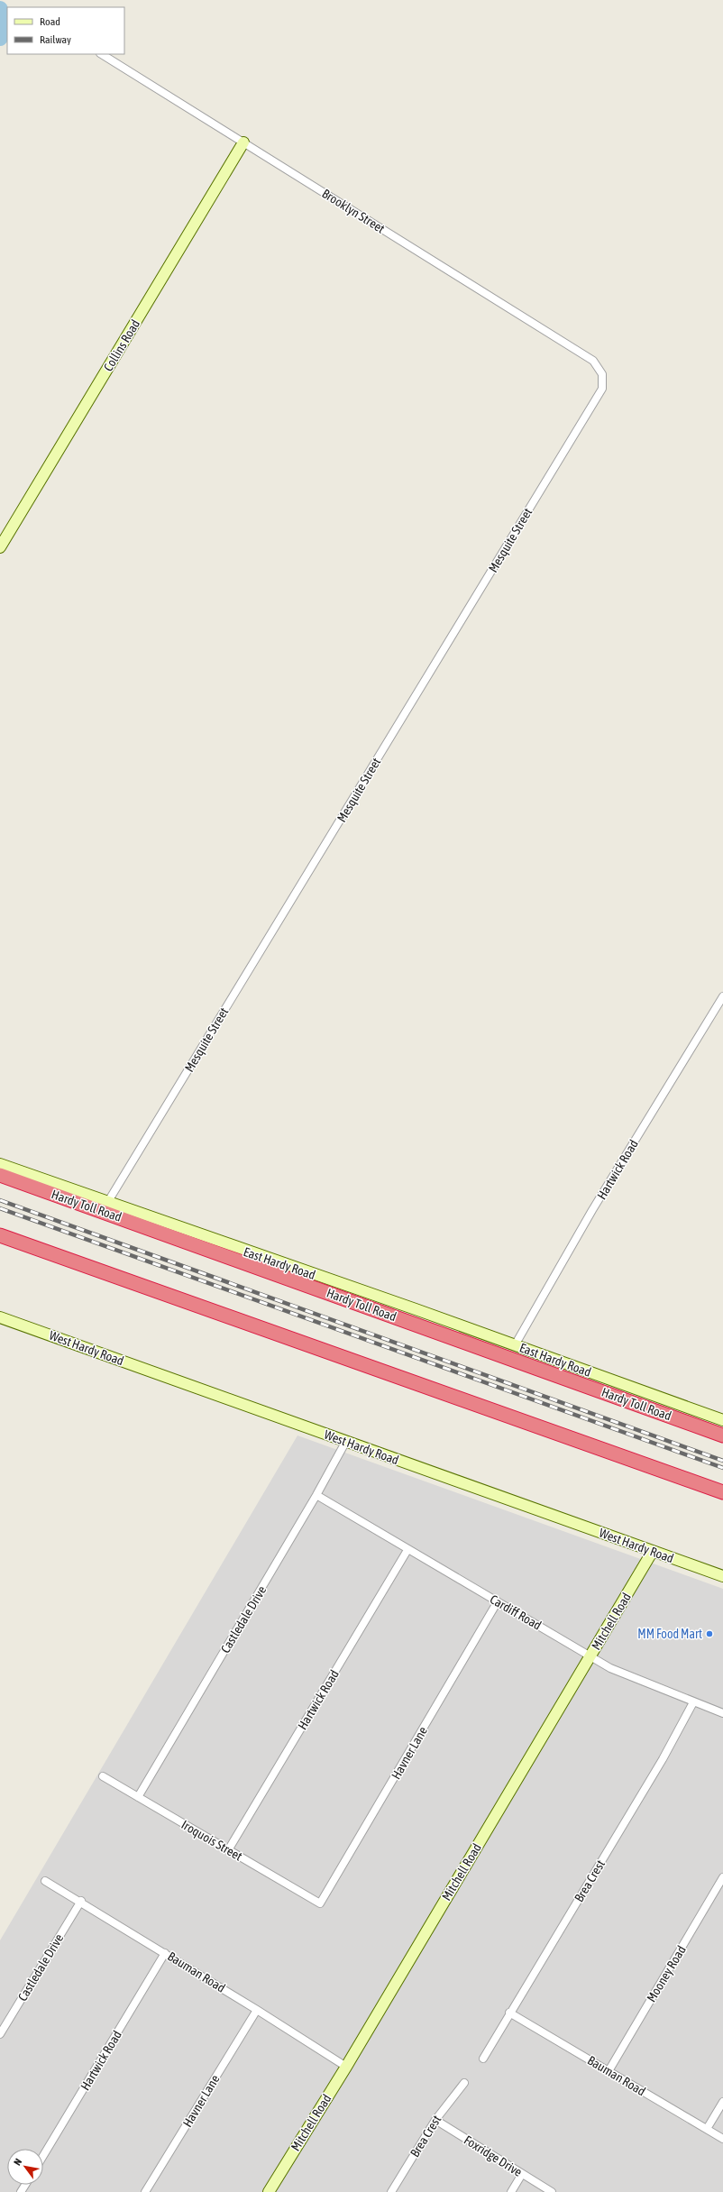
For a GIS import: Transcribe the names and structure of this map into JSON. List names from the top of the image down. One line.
{"streets":{"highway":["Hardy Toll Road"],"main road":["Collins Road","East Hardy Road","West Hardy Road","Mitchell Road"],"street":["Brooklyn Street","Mesquite Street","Hartwick Road","Cardiff Road","Castledale Drive","Havner Lane","Iroquois Street","Brea Crest","Bauman Road","Mooney Road","Foxridge Drive"]},"crossings":[["Brooklyn Street","Collins Road"],["Brooklyn Street","Mesquite Street"],["Mesquite Street","East Hardy Road"],["Hartwick Road","East Hardy Road"],["Hartwick Road","Cardiff Road"],["Hartwick Road","Iroquois Street"],["Hartwick Road","Bauman Road"],["West Hardy Road","Castledale Drive"],["West Hardy Road","Mitchell Road"],["Cardiff Road","Castledale Drive"],["Cardiff Road","Mitchell Road"],["Cardiff Road","Havner Lane"],["Cardiff Road","Brea Crest"],["Castledale Drive","Iroquois Street"],["Castledale Drive","Bauman Road"],["Mitchell Road","Bauman Road"],["Havner Lane","Iroquois Street"],["Havner Lane","Bauman Road"],["Brea Crest","Bauman Road"],["Brea Crest","Foxridge Drive"],["Bauman Road","Mooney Road"]],"places":["MM Food Mart"],"legend":["Road","Railway"],"north":"top left"}
